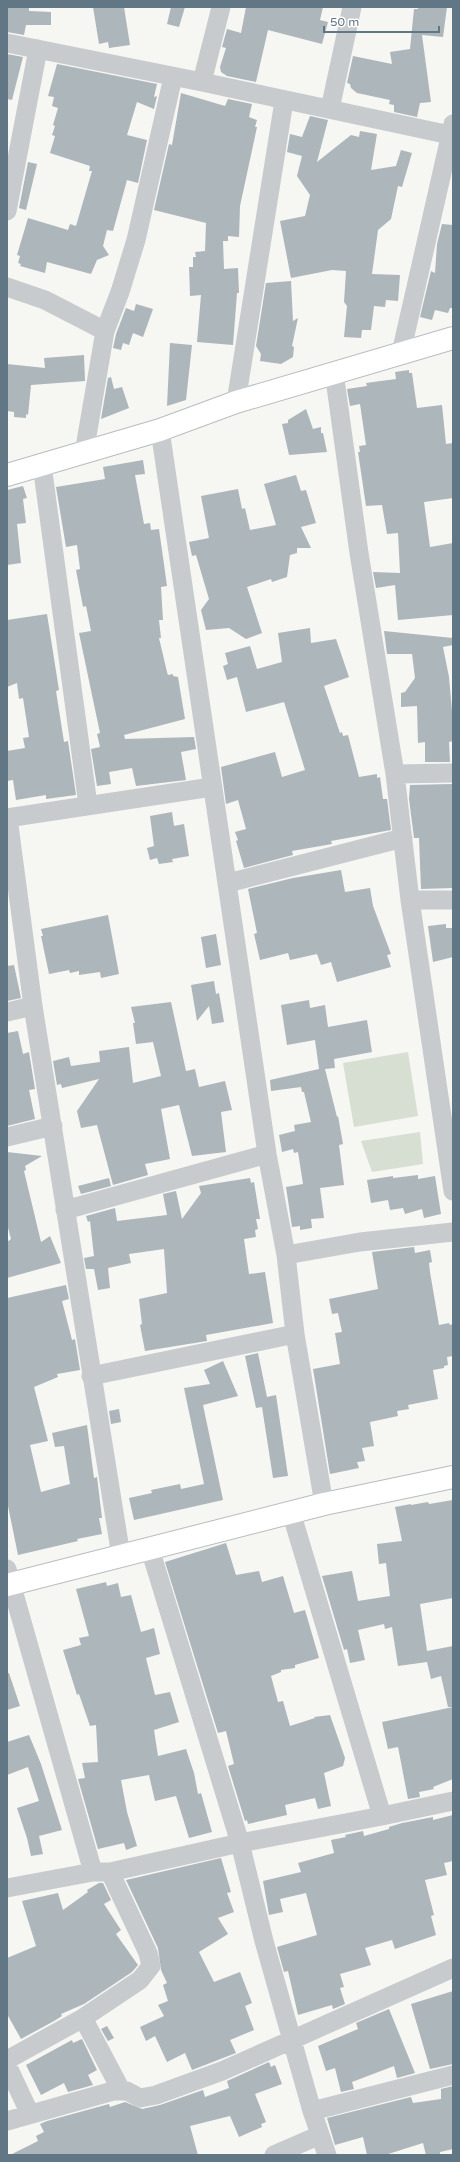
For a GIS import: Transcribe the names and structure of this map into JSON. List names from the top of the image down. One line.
{"scale_bar":"50 m"}
